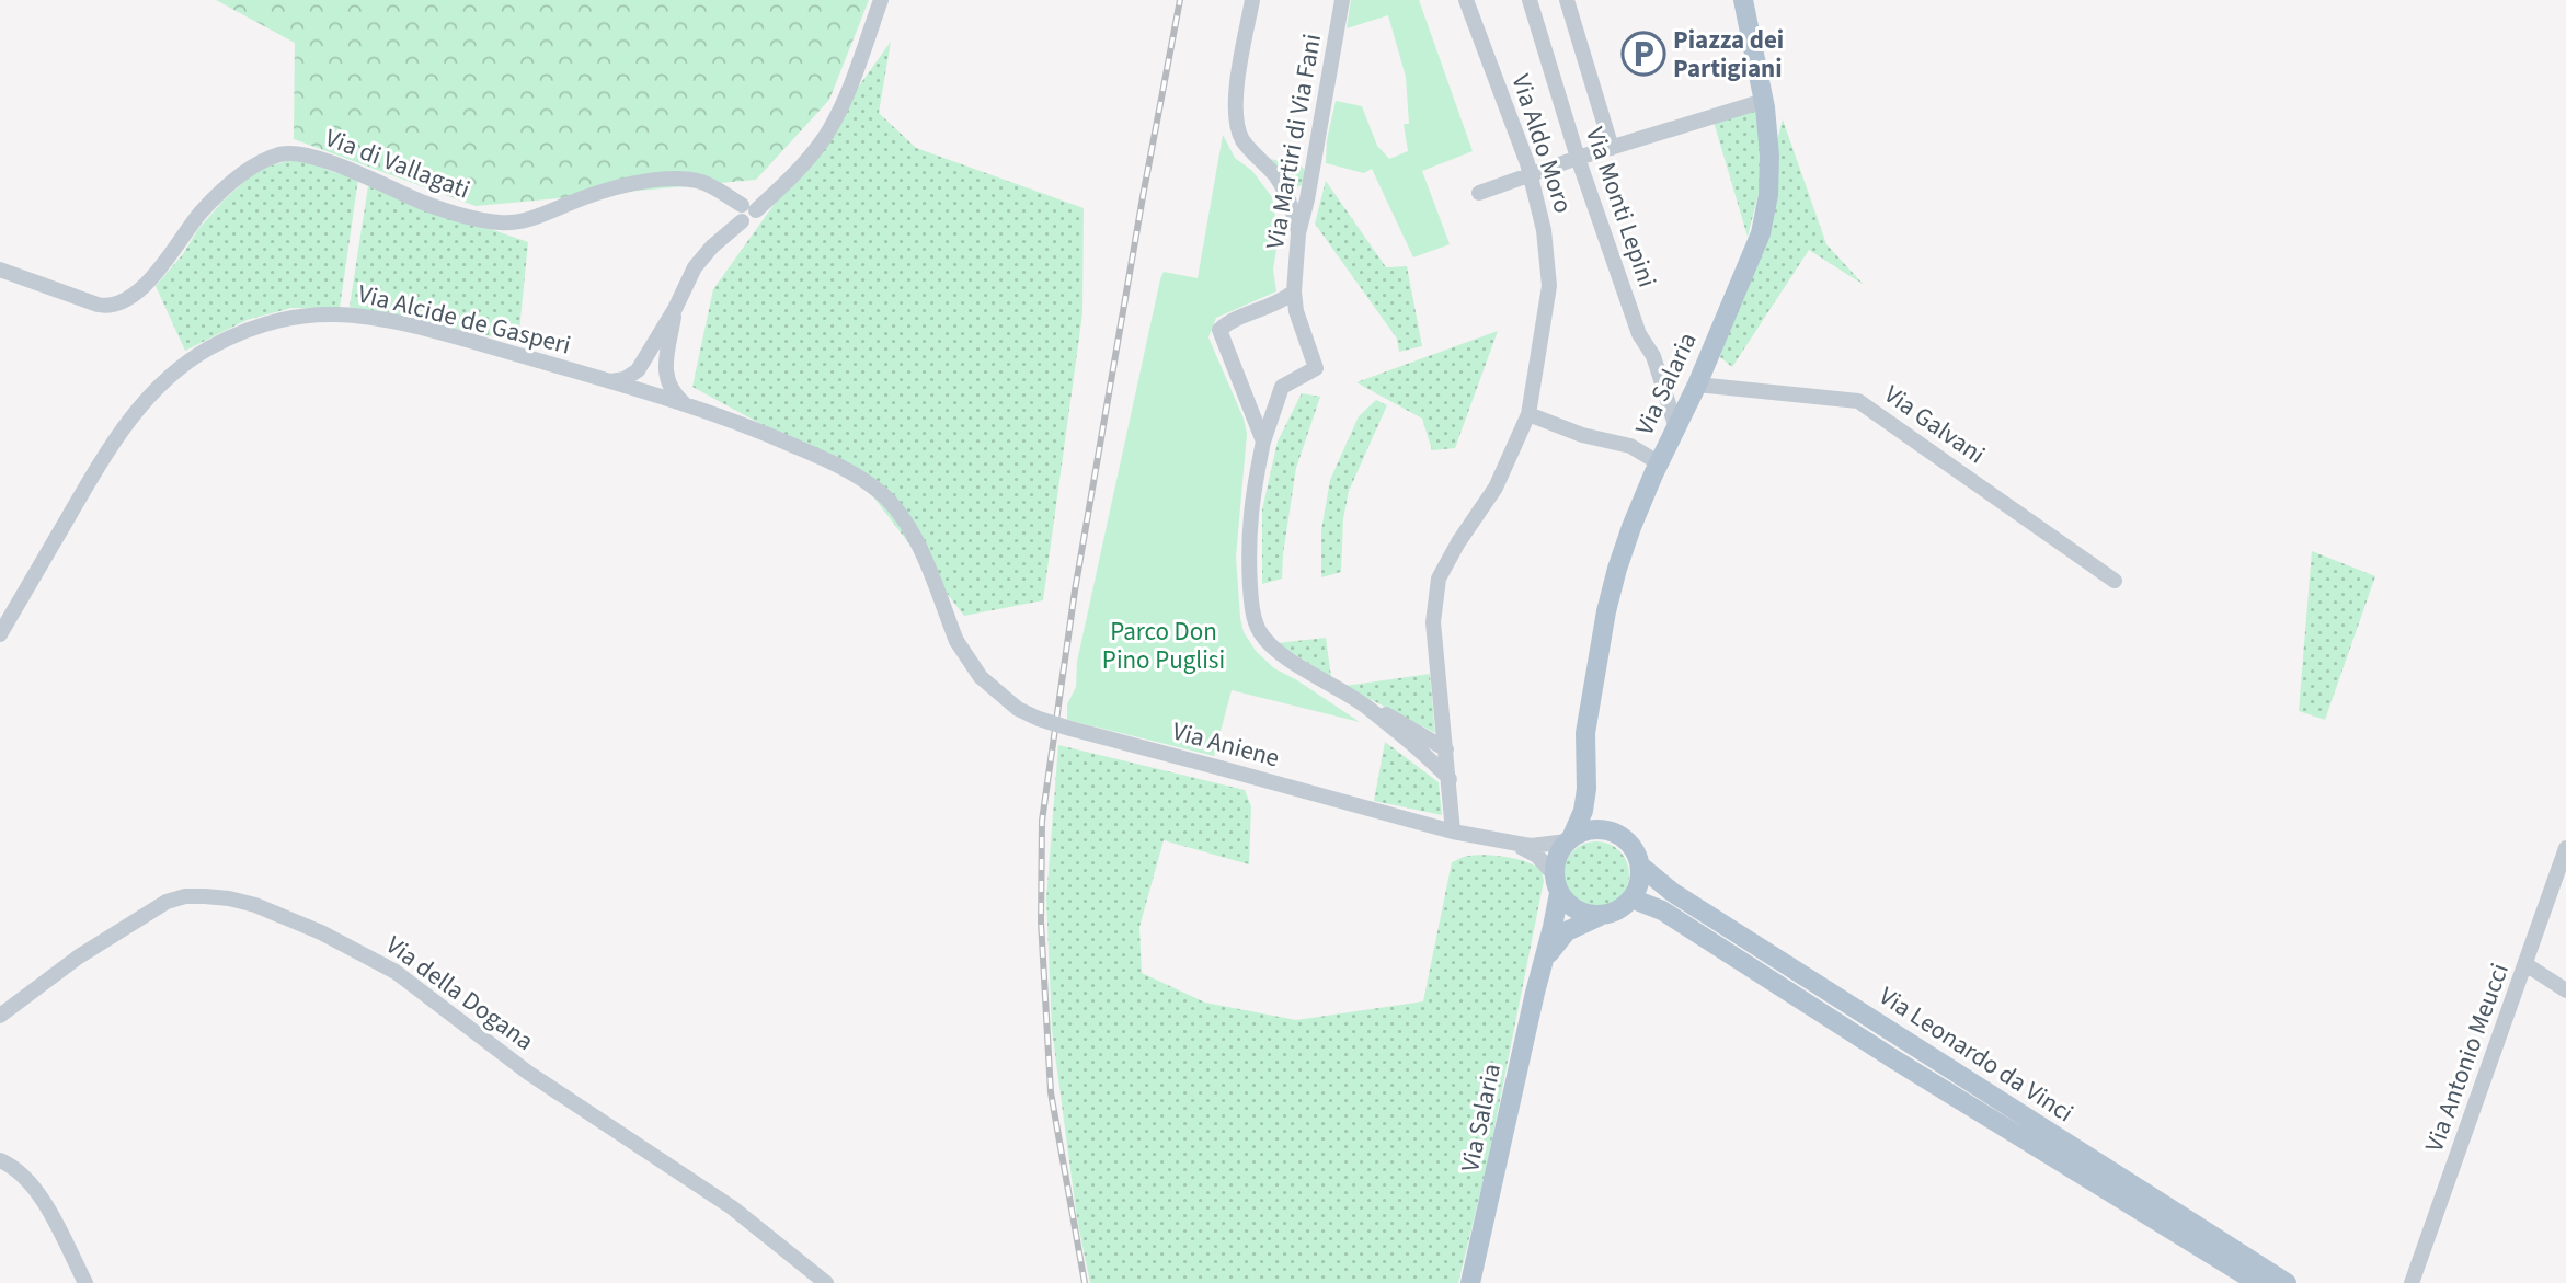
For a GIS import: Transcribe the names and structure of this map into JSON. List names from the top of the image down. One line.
{"streets":{"main road":["Via Salaria","Via Leonardo da Vinci"],"street":["Via Martiri di Via Fani","Via Aldo Moro","Via di Vallagati","Via Monti Lepini","Via Alcide de Gasperi","Via Galvani","Via Aniene","Via della Dogana","Via Antonio Meucci"]},"crossings":[["Via Aldo Moro","Via Aniene"],["Via Monti Lepini","Via Salaria"],["Via Alcide de Gasperi","Via Aniene"],["Via Salaria","Via Galvani"],["Via Salaria","Via Aniene"],["Via Salaria","Via Leonardo da Vinci"],["Via Aniene","Via Leonardo da Vinci"]],"parks":["Parco Don Pino Puglisi"],"places":{"parking":["Piazza dei Partigiani"]}}
